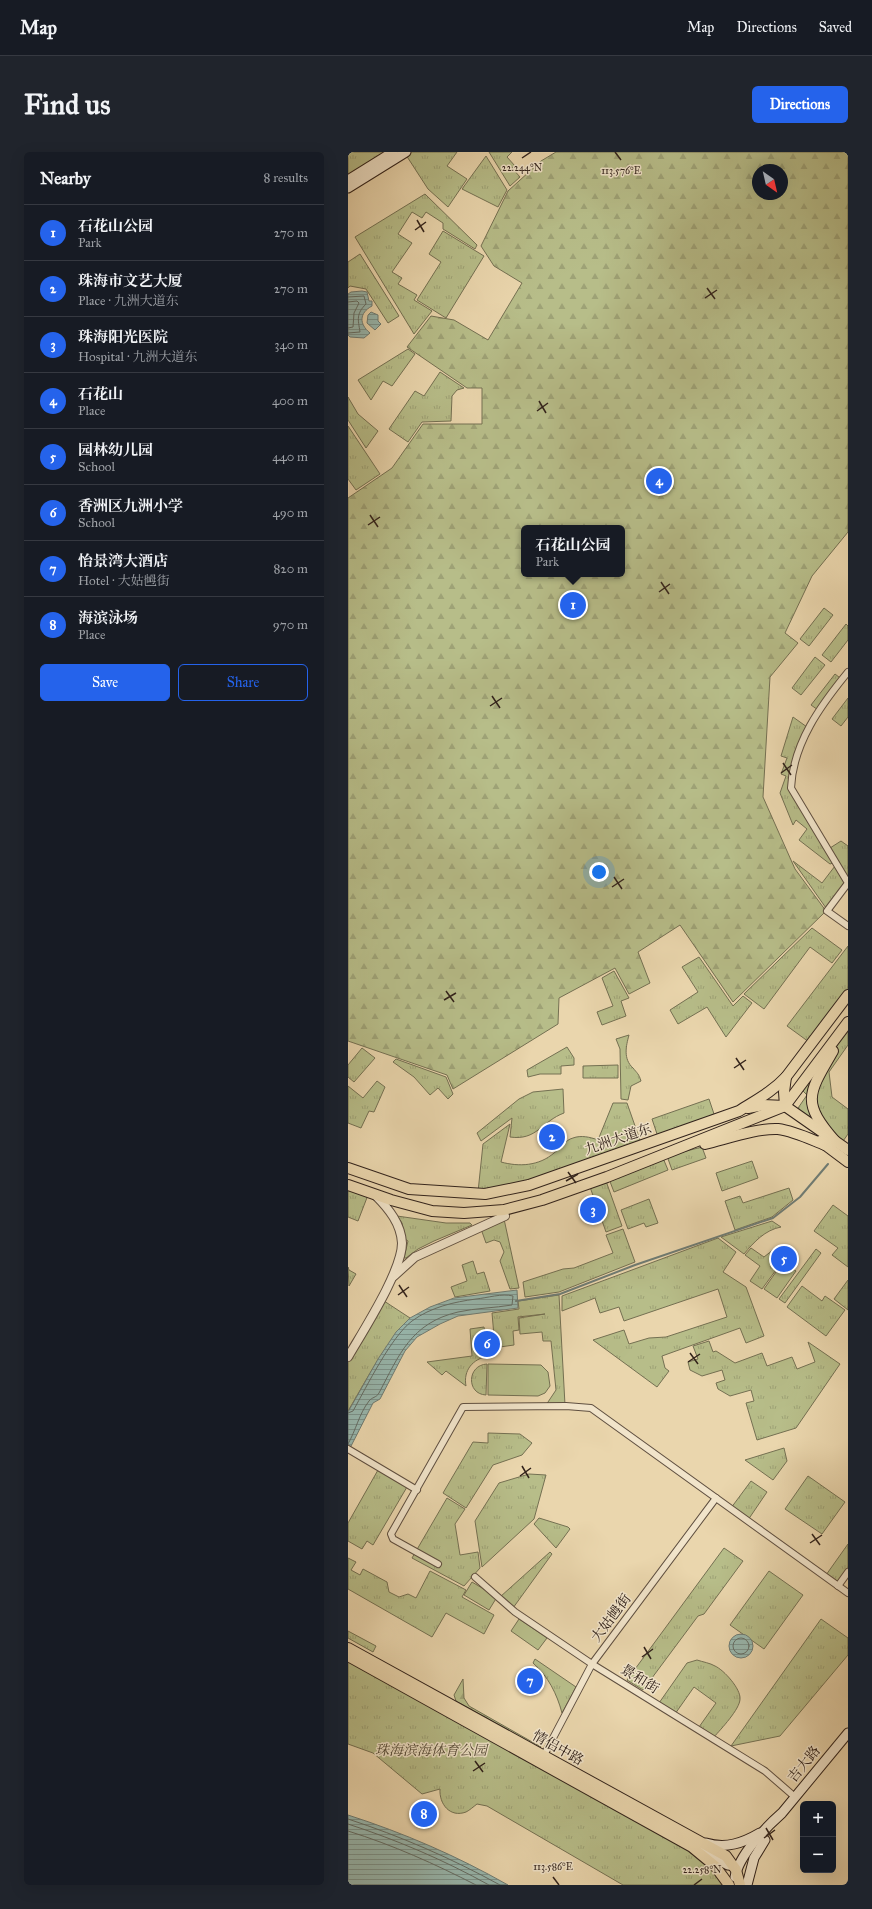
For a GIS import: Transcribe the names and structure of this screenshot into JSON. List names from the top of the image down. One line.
{"streets":{"main road":["九洲大道东","情侣中路","吉大路"],"street":["大姑乸街","景和街"]},"crossings":[["大姑乸街","景和街"],["大姑乸街","情侣中路"],["景和街","吉大路"]],"parks":["珠海滨海体育公园"],"north":"bottom right","page":{"header":"Map","nav":["Map","Directions","Saved"],"buttons":["Directions",["Save","Share"]],"title":"Find us","heading":["Nearby","8 results"],"list":[{"mark":"1","name":"石花山公园","note":"Park","value":"270 m"},{"mark":"2","name":"珠海市文艺大厦","note":"Place · 九洲大道东","value":"270 m"},{"mark":"3","name":"珠海阳光医院","note":"Hospital · 九洲大道东","value":"340 m"},{"mark":"4","name":"石花山","note":"Place","value":"400 m"},{"mark":"5","name":"园林幼儿园","note":"School","value":"440 m"},{"mark":"6","name":"香洲区九洲小学","note":"School","value":"490 m"},{"mark":"7","name":"怡景湾大酒店","note":"Hotel · 大姑乸街","value":"820 m"},{"mark":"8","name":"海滨泳场","note":"Place","value":"970 m"}],"pins":["4","1","2","3","5","6","7","8"],"popup":["石花山公园","Park"],"map_buttons":["+","−"]},"coordinates":["22.244°N","113.576°E","113.586°E","22.258°N"]}
